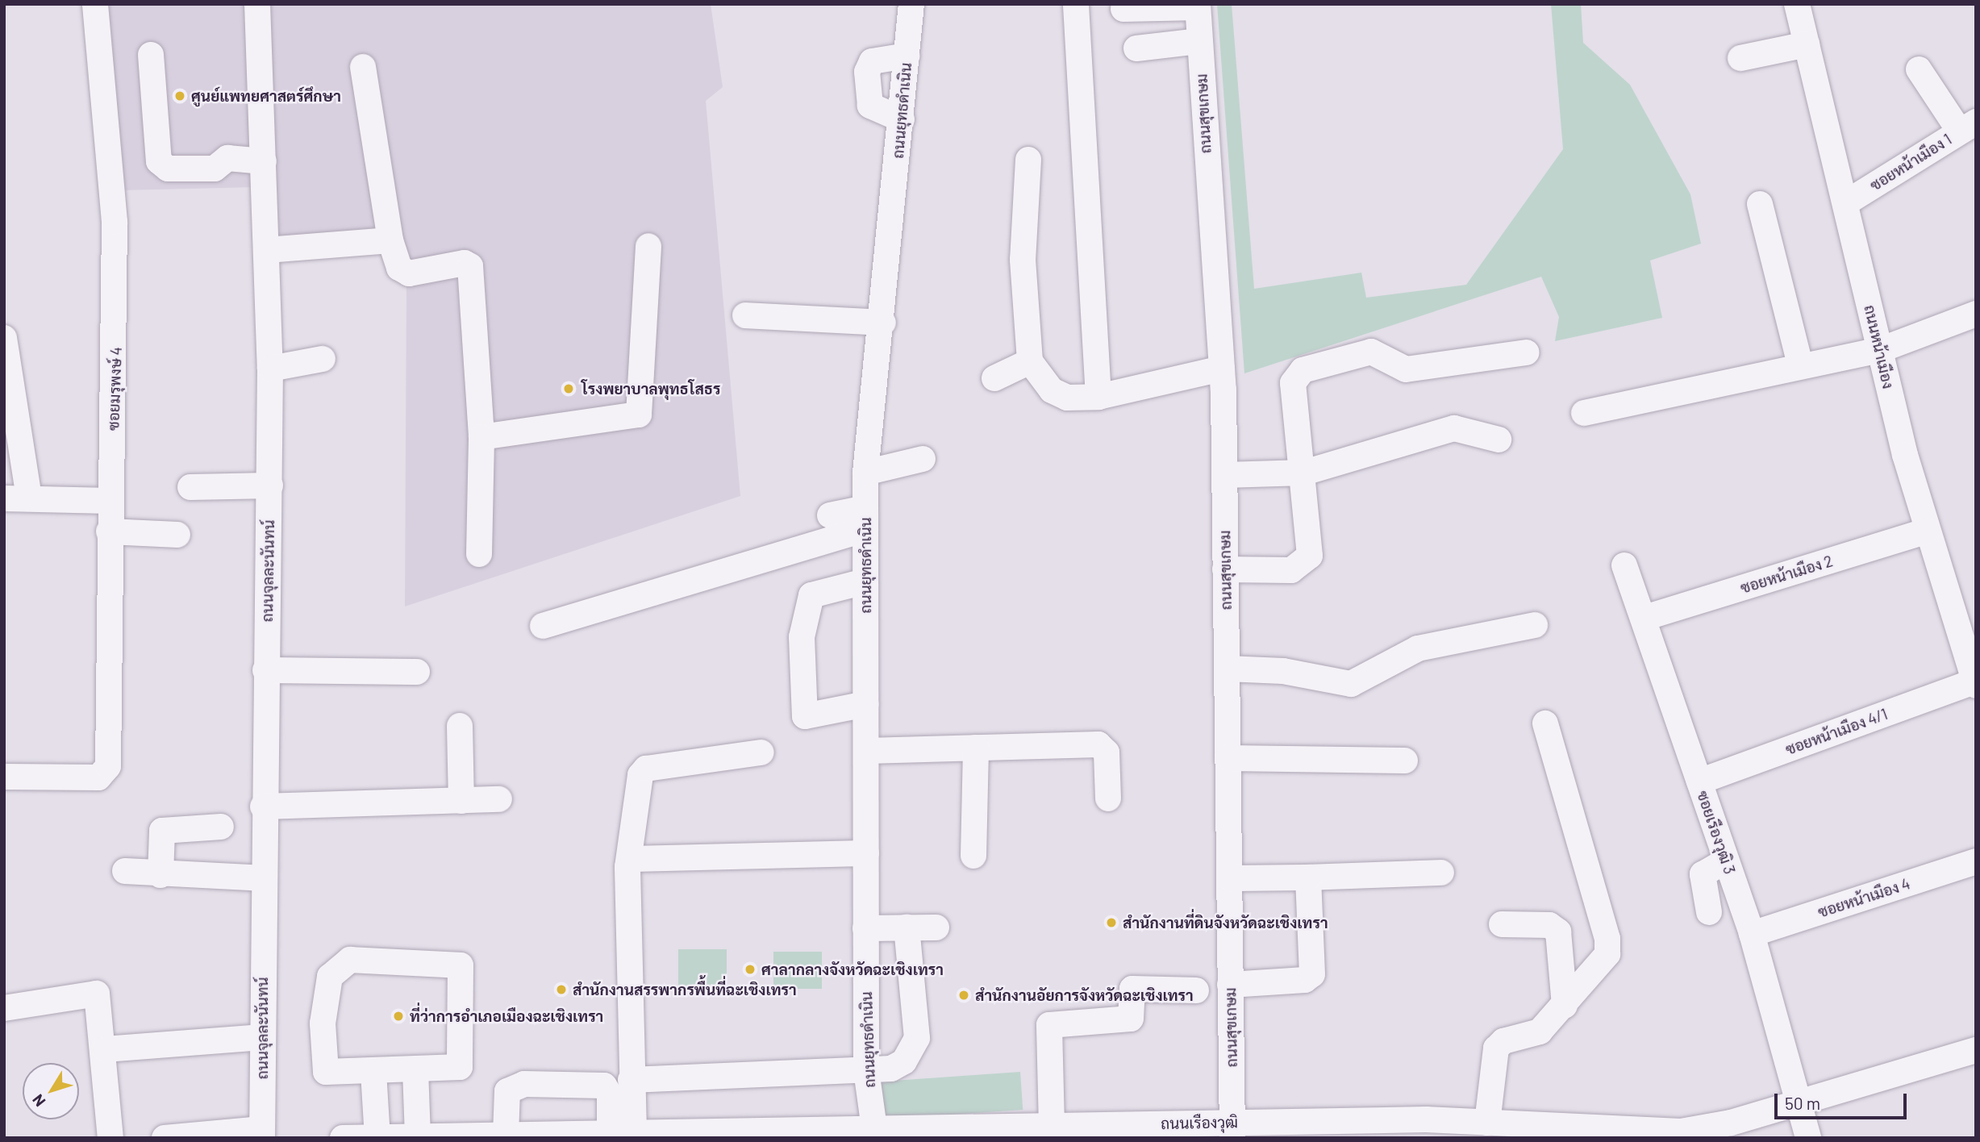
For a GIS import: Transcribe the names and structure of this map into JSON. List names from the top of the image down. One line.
{"streets":{"street":["ถนนยุทธดำเนิน","ถนนสุขเกษม","ซอยหน้าเมือง 1","ถนนหน้าเมือง","ซอยมรุพงษ์ 4","ถนนจุลละนันทน์","ซอยหน้าเมือง 2","ซอยหน้าเมือง 4/1","ซอยเรืองวุฒิ 3","ซอยหน้าเมือง 4","ถนนเรืองวุฒิ"]},"crossings":[["ถนนยุทธดำเนิน","ถนนเรืองวุฒิ"],["ถนนสุขเกษม","ถนนเรืองวุฒิ"],["ซอยหน้าเมือง 1","ถนนหน้าเมือง"],["ถนนหน้าเมือง","ซอยหน้าเมือง 2"],["ถนนหน้าเมือง","ซอยหน้าเมือง 4/1"],["ซอยหน้าเมือง 2","ซอยเรืองวุฒิ 3"],["ซอยหน้าเมือง 4/1","ซอยเรืองวุฒิ 3"],["ซอยเรืองวุฒิ 3","ซอยหน้าเมือง 4"],["ซอยเรืองวุฒิ 3","ถนนเรืองวุฒิ"]],"places":["ศูนย์แพทยศาสตร์ศึกษา","โรงพยาบาลพุทธโสธร","สำนักงานที่ดินจังหวัดฉะเชิงเทรา","ศาลากลางจังหวัดฉะเชิงเทรา","สำนักงานสรรพากรพื้นที่ฉะเชิงเทรา","สำนักงานอัยการจังหวัดฉะเชิงเทรา","ที่ว่าการอำเภอเมืองฉะเชิงเทรา"],"scale_bar":"50 m","north":"bottom left"}
